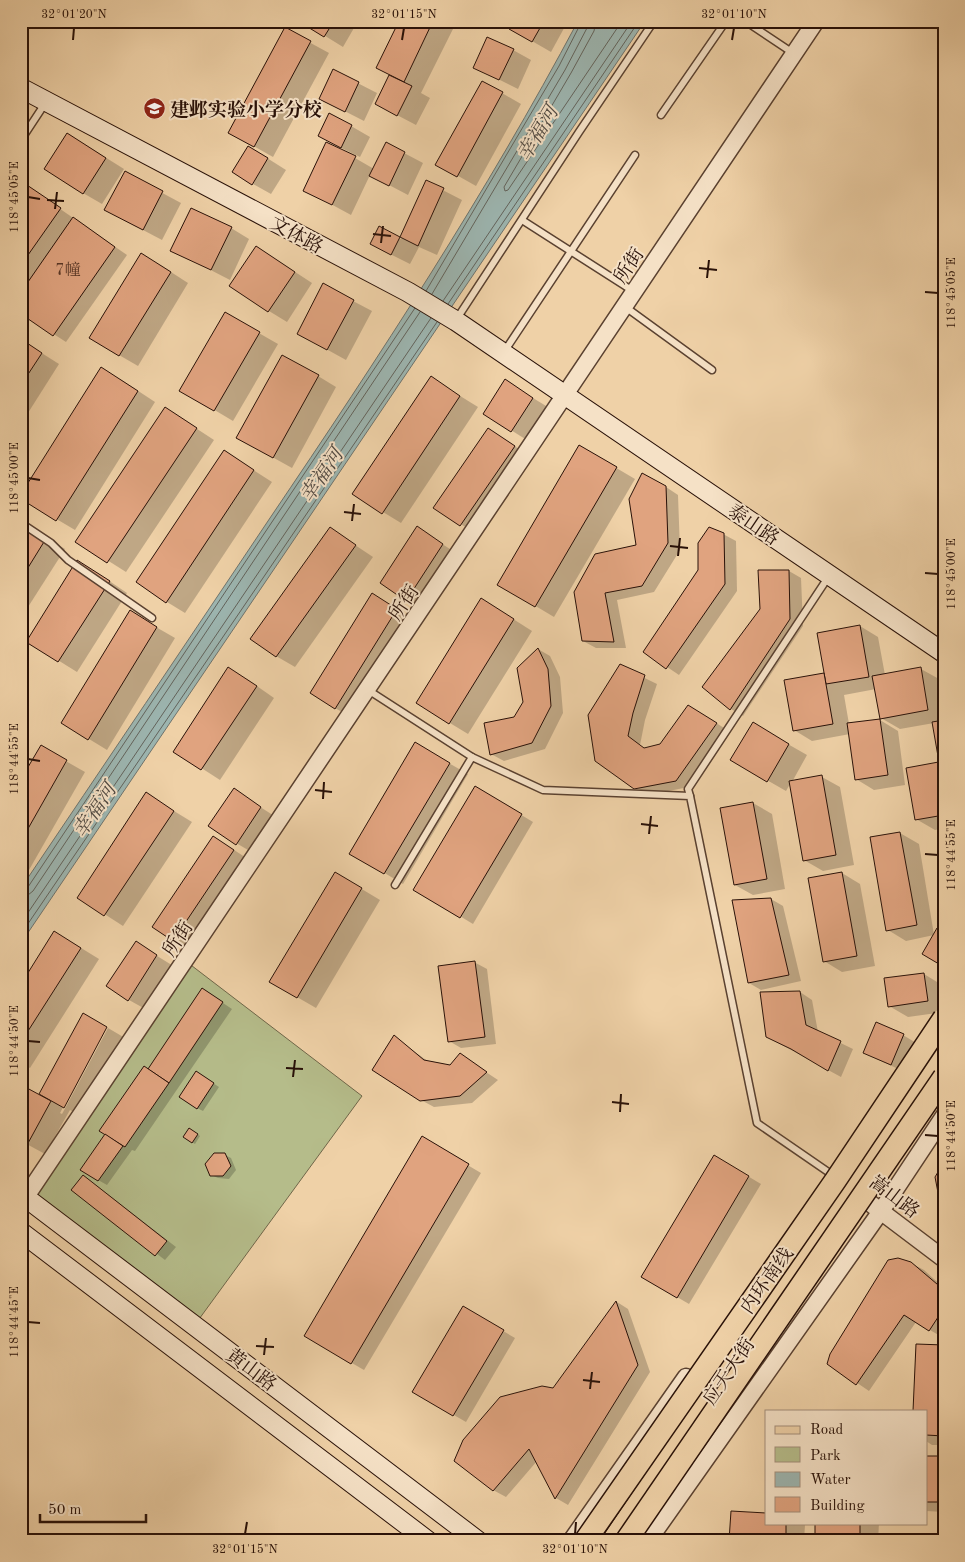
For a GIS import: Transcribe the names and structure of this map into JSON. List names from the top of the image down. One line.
{"streets":{"highway":["内环南线"],"main road":["文体路","泰山路","黄山路","应天大街"],"street":["所街","嵩山路"]},"crossings":[["文体路","所街"],["文体路","泰山路"],["所街","泰山路"],["所街","黄山路"],["嵩山路","应天大街"]],"water":["幸福河"],"places":{"school or university":["建邺实验小学分校"]},"house_numbers":["7幢"],"legend":["Road","Park","Water","Building"],"scale_bar":"50 m","coordinates":["32°01'20\"N","32°01'15\"N","32°01'10\"N","118°45'05\"E","118°45'00\"E","118°44'55\"E","118°44'50\"E","118°44'45\"E"]}
